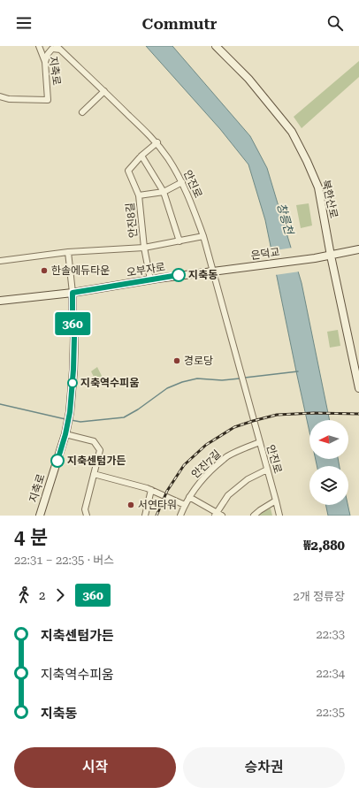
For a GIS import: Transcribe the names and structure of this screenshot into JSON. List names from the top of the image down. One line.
{"streets":{"main road":["지축로","북한산로","은덕교","오부자로"],"street":["안진로","안진8길","안진7길"]},"crossings":[["지축로","오부자로"],["안진로","안진8길"],["안진로","오부자로"],["안진로","안진7길"],["북한산로","은덕교"],["안진8길","오부자로"],["은덕교","오부자로"]],"water":["창릉천"],"places":["한솔에듀타운","지축동","경로당","지축역수피움","지축센텀가든","서연타워"],"lines":["bus line 360"],"north":"left","page":{"header":"Commutr","on_map":"360","heading":["4 분","22:31 – 22:35 · 버스","₩2,880"],"legs":["2","360","2개 정류장"],"list":[{"name":"지축센텀가든","value":"22:33"},{"name":"지축역수피움","value":"22:34"},{"name":"지축동","value":"22:35"}],"buttons":["시작","승차권"]}}
